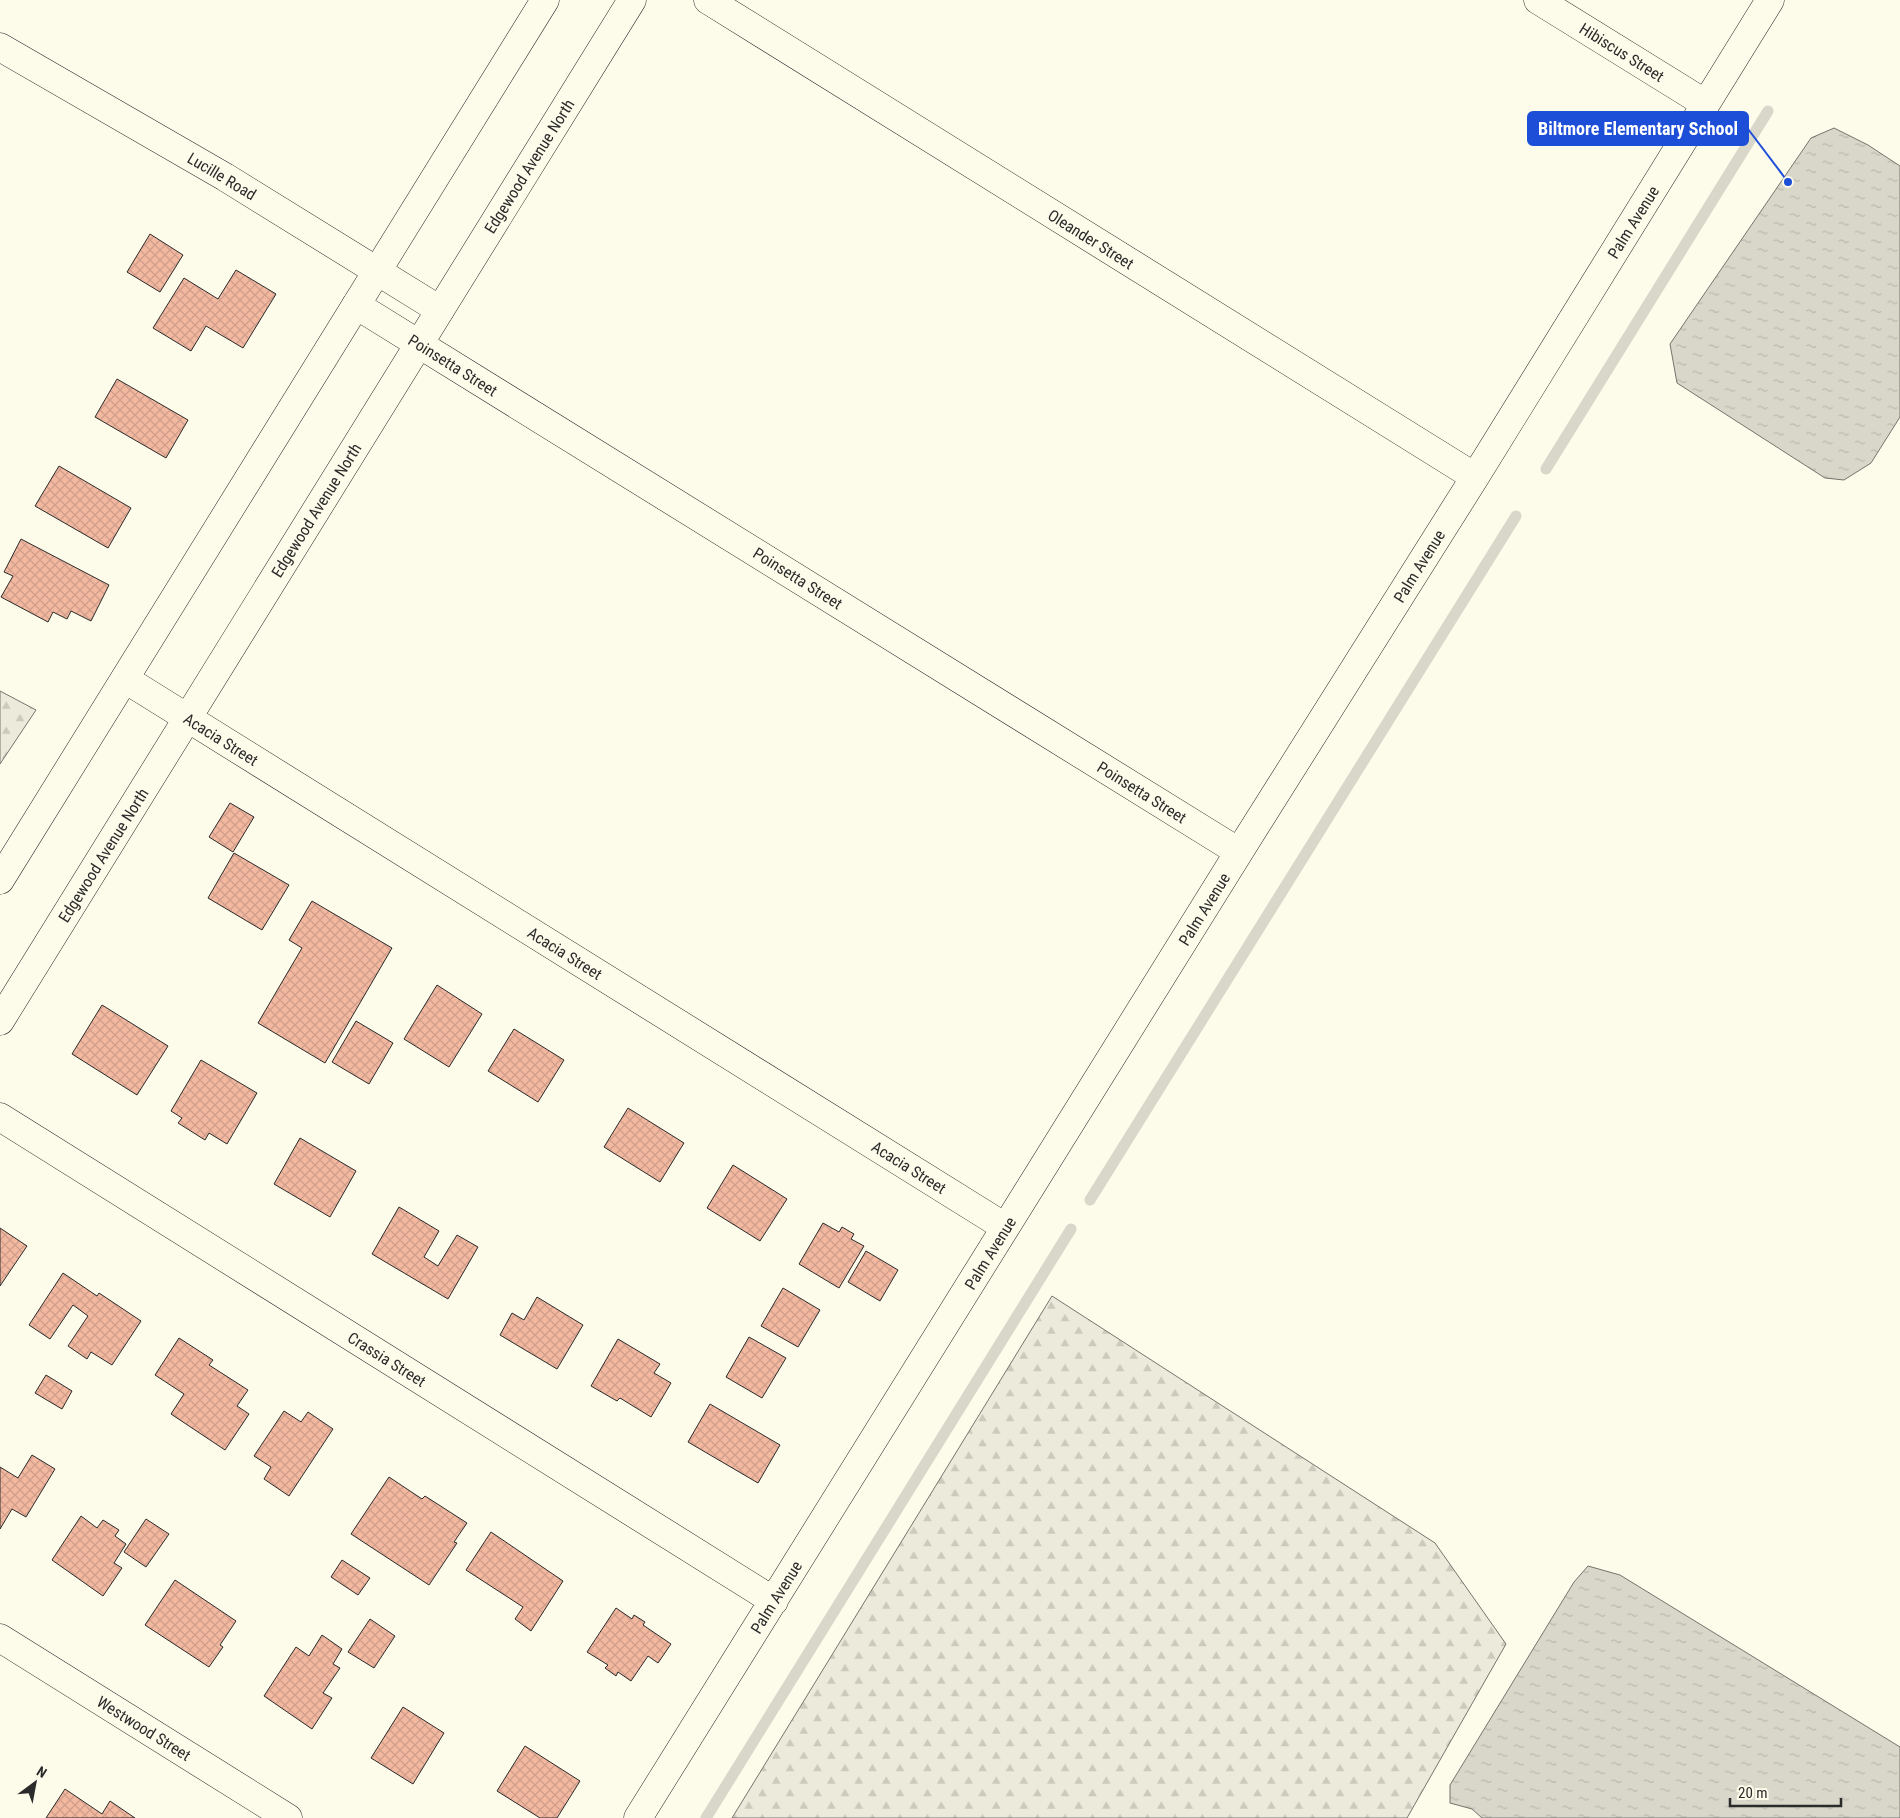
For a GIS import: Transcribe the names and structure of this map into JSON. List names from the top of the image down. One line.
{"streets":{"street":["Hibiscus Street","Edgewood Avenue North","Lucille Road","Palm Avenue","Oleander Street","Poinsetta Street","Acacia Street","Crassia Street","Westwood Street"]},"crossings":[["Hibiscus Street","Palm Avenue"],["Edgewood Avenue North","Lucille Road"],["Edgewood Avenue North","Poinsetta Street"],["Edgewood Avenue North","Acacia Street"],["Palm Avenue","Oleander Street"],["Palm Avenue","Poinsetta Street"],["Palm Avenue","Acacia Street"],["Palm Avenue","Crassia Street"]],"places":["Biltmore Elementary School"],"scale_bar":"20 m","north":"top right"}
